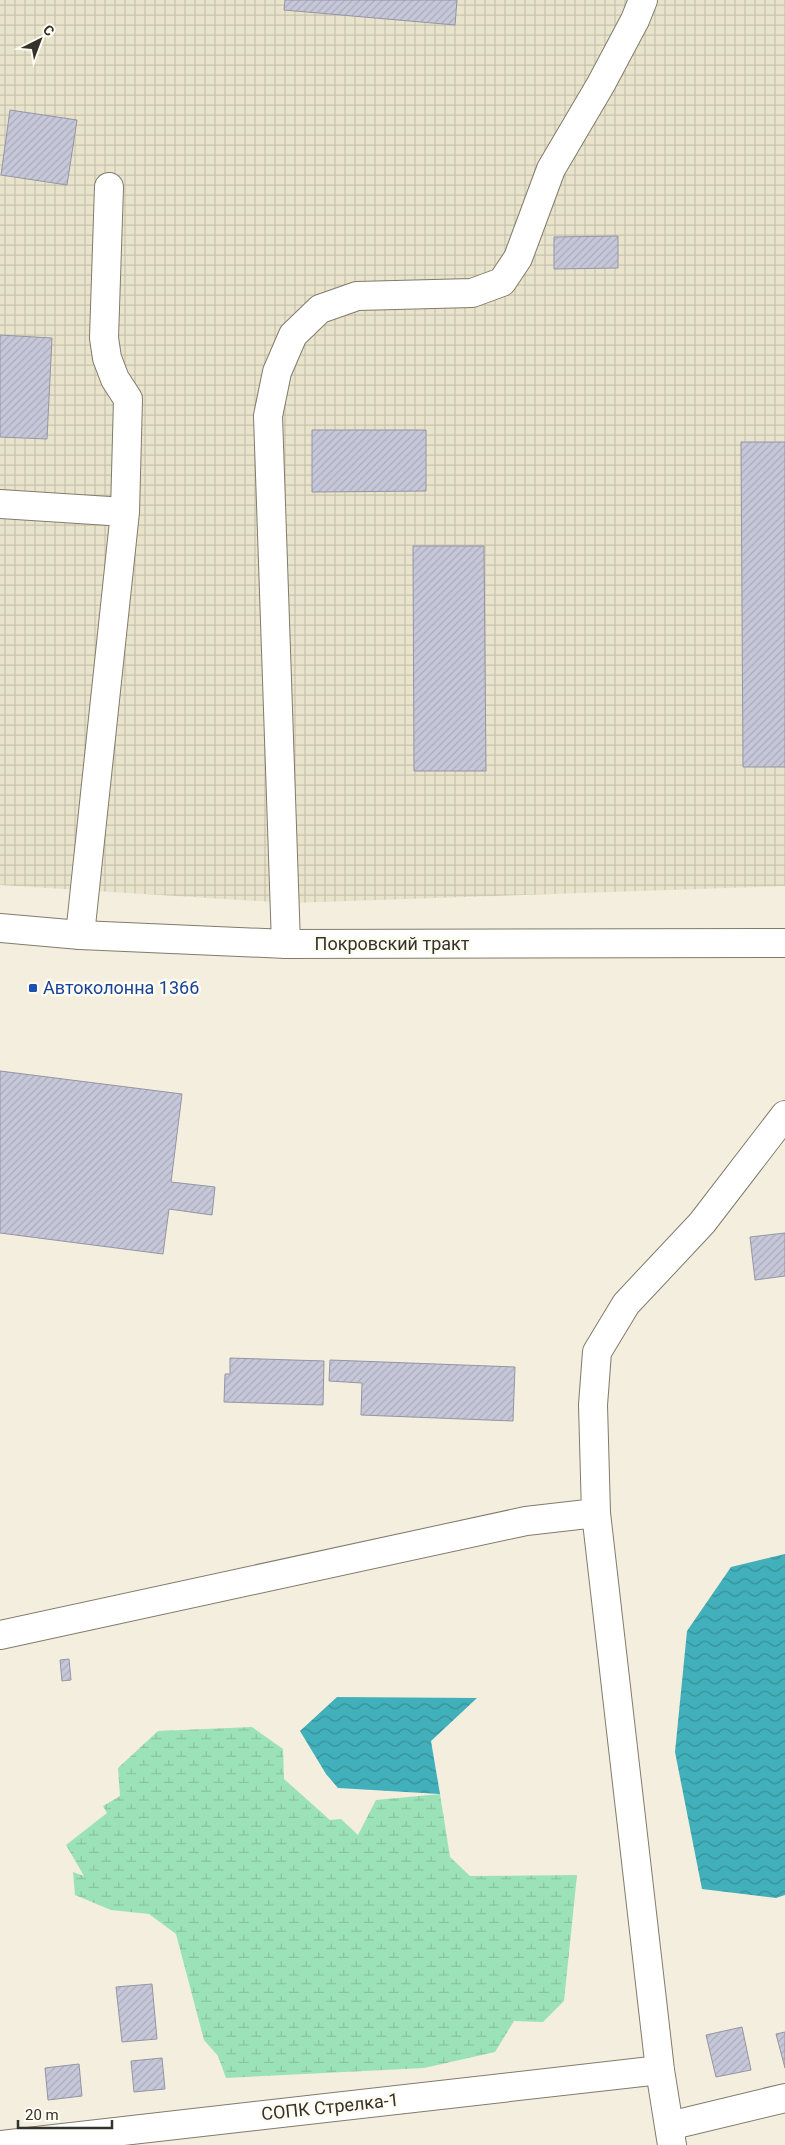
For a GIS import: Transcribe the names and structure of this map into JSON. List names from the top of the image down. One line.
{"streets":{"street":["Покровский тракт","СОПК Стрелка-1"]},"places":{"transit":["Автоколонна 1366"]},"scale_bar":"20 m","north":"top right"}
